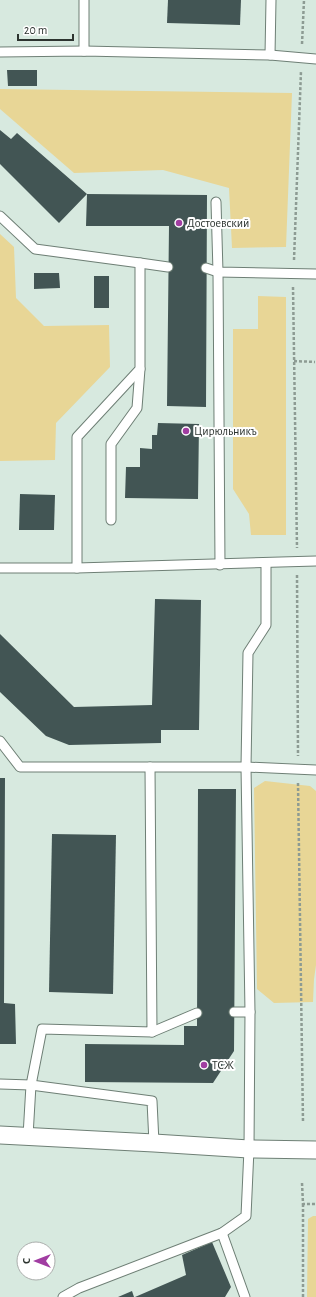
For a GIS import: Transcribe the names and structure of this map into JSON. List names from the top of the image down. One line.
{"places":["Достоевский","Цирюльникъ","ТСЖ"],"scale_bar":"20 m","north":"left"}
